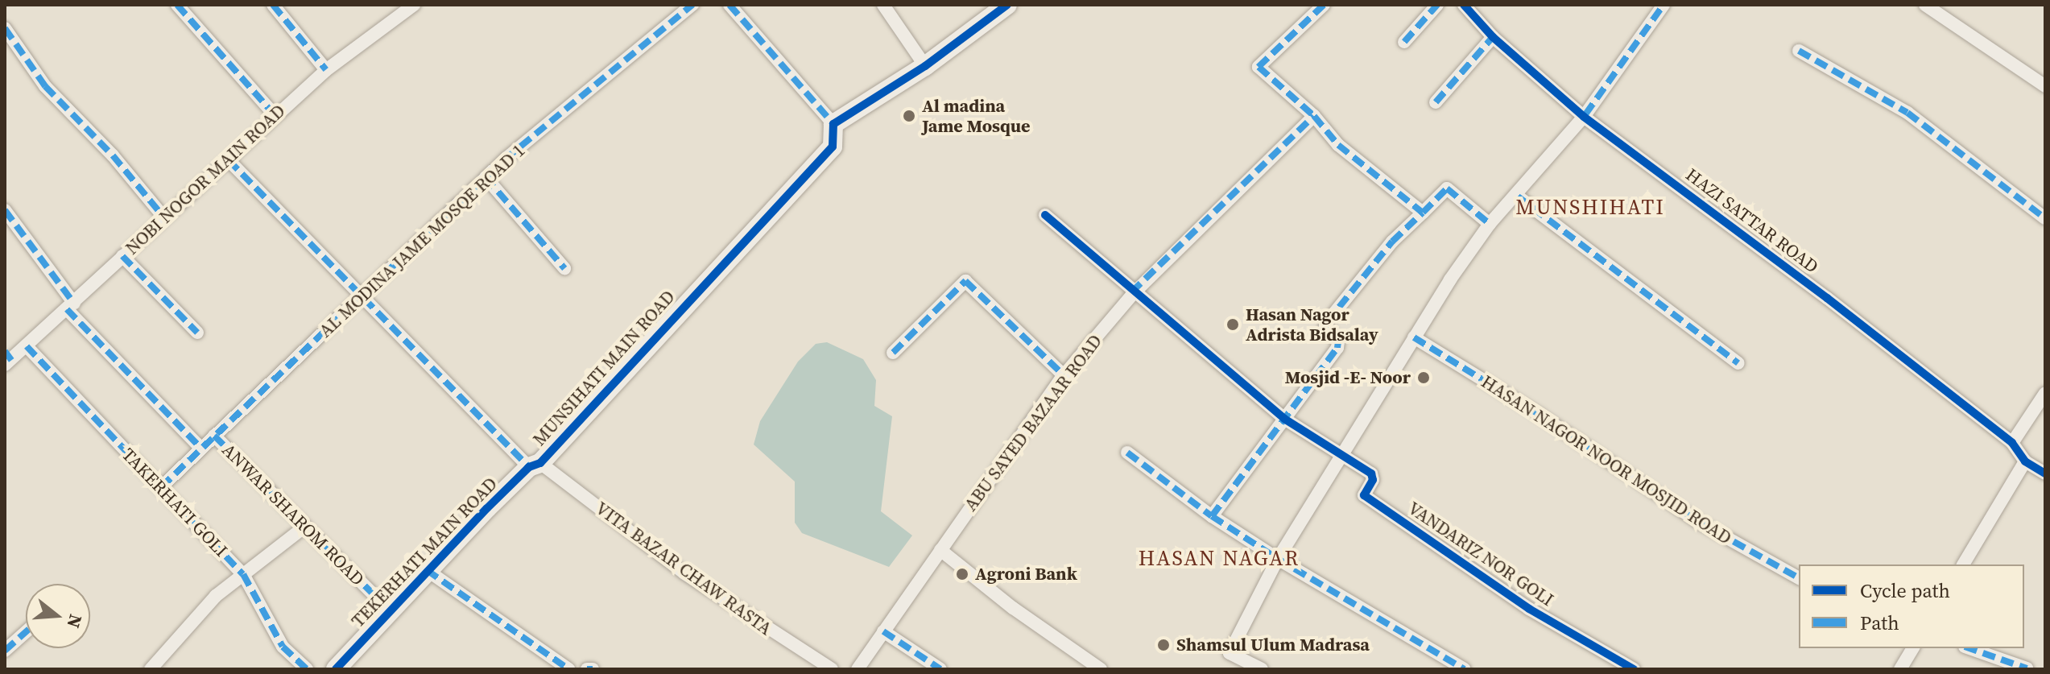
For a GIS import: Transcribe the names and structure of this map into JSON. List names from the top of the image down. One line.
{"streets":{"street":["NOBI NOGOR MAIN ROAD","HAZI SATTAR ROAD","AL MODINA JAME MOSQE ROAD 1","MUNSIHATI MAIN ROAD","ABU SAYED BAZAAR ROAD","HASAN NAGOR NOOR MOSJID ROAD","TAKERHATI GOLI","ANWAR SHAROM ROAD","TEKERHATI MAIN ROAD","VANDARIZ NOR GOLI","VITA BAZAR CHAW RASTA"]},"crossings":[["NOBI NOGOR MAIN ROAD","TAKERHATI GOLI"],["NOBI NOGOR MAIN ROAD","ANWAR SHAROM ROAD"],["NOBI NOGOR MAIN ROAD","VITA BAZAR CHAW RASTA"],["AL MODINA JAME MOSQE ROAD 1","TAKERHATI GOLI"],["AL MODINA JAME MOSQE ROAD 1","ANWAR SHAROM ROAD"],["AL MODINA JAME MOSQE ROAD 1","VITA BAZAR CHAW RASTA"],["MUNSIHATI MAIN ROAD","TEKERHATI MAIN ROAD"],["MUNSIHATI MAIN ROAD","VITA BAZAR CHAW RASTA"],["TEKERHATI MAIN ROAD","VITA BAZAR CHAW RASTA"]],"districts":["MUNSHIHATI","HASAN NAGAR"],"places":["Al madina Jame Mosque","Hasan Nagor Adrista Bidsalay","Mosjid -E- Noor","Agroni Bank","Shamsul Ulum Madrasa"],"legend":["Cycle path","Path"],"north":"right"}
